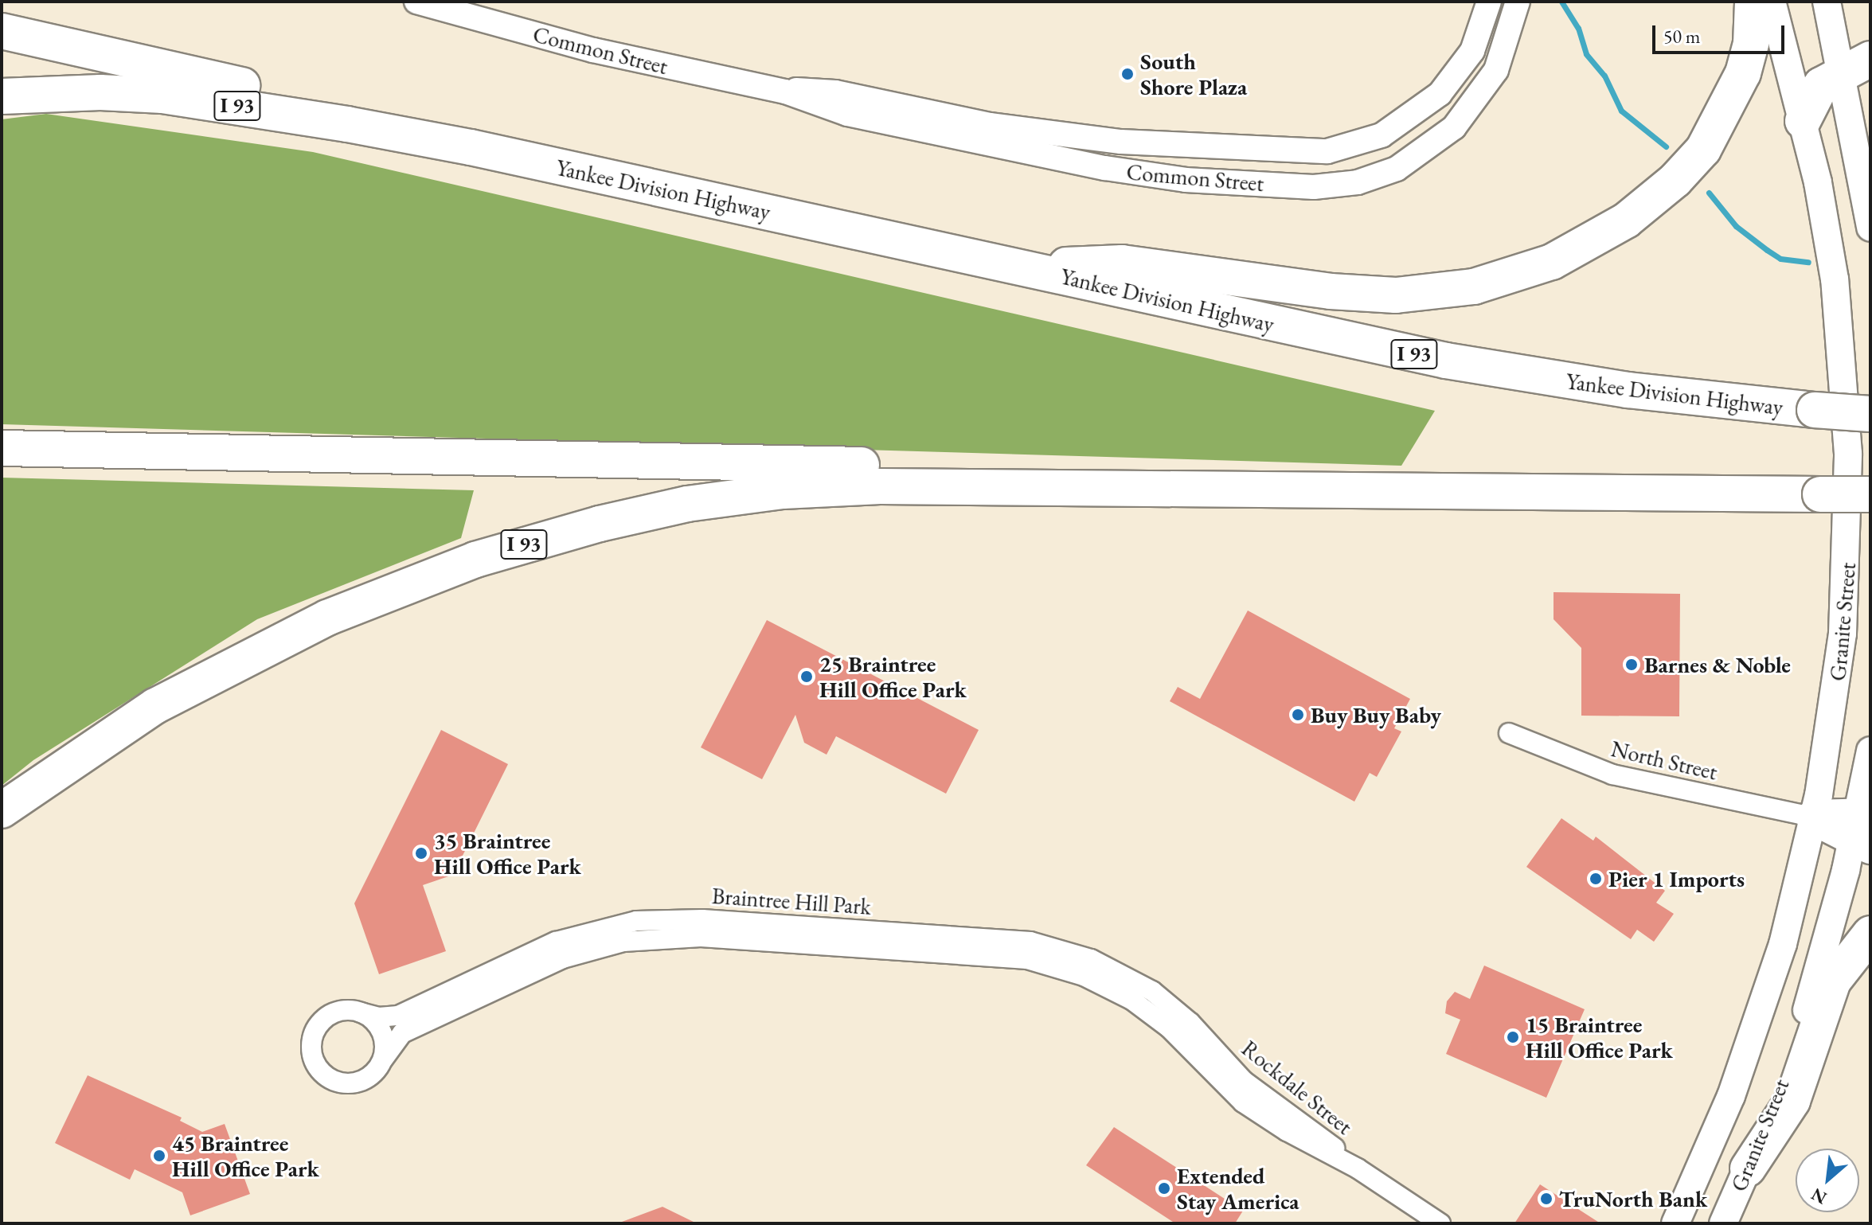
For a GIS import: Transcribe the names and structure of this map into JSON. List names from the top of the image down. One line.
{"streets":{"highway":["I 93","Yankee Division Highway"],"main road":["Granite Street"],"street":["Common Street","North Street","Braintree Hill Park","Rockdale Street"]},"crossings":[["I 93","Yankee Division Highway"],["Granite Street","North Street"],["Braintree Hill Park","Rockdale Street"]],"places":["South Shore Plaza","Barnes & Noble","25 Braintree Hill Office Park","Buy Buy Baby","35 Braintree Hill Office Park","Pier 1 Imports","15 Braintree Hill Office Park","45 Braintree Hill Office Park","Extended Stay America","TruNorth Bank"],"scale_bar":"50 m","north":"bottom left"}
